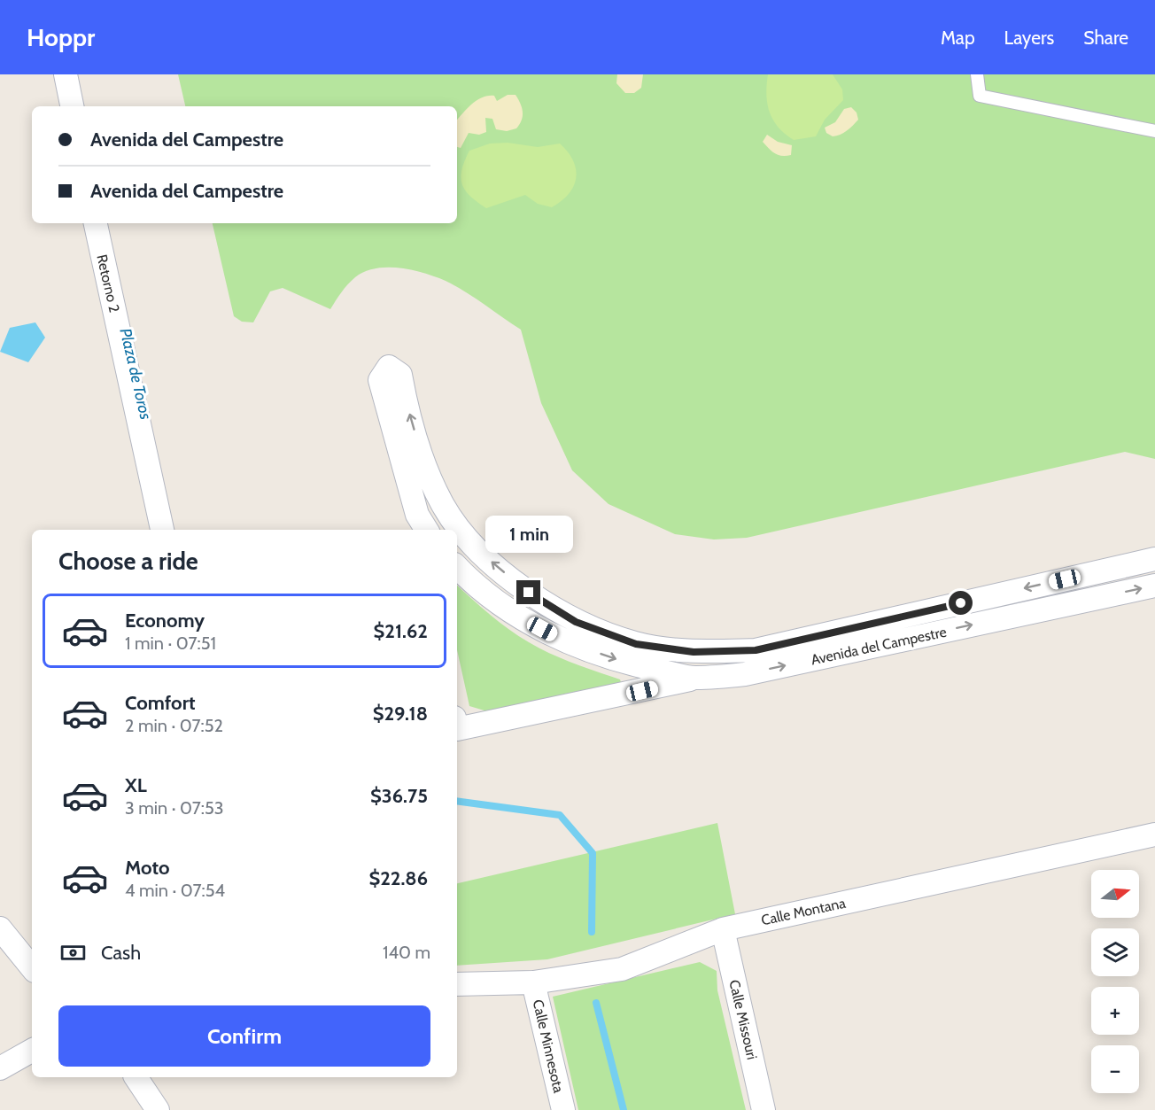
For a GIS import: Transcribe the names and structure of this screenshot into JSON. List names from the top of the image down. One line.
{"streets":{"street":["Retorno 2","Avenida del Campestre","Calle Montana","Calle Missouri","Calle Minnesota"]},"crossings":[["Calle Montana","Calle Missouri"],["Calle Montana","Calle Minnesota"]],"water":["Plaza de Toros"],"north":"right","page":{"header":"Hoppr","nav":["Map","Layers","Share"],"banner":["Avenida del Campestre","Avenida del Campestre"],"bubble":"1 min","heading":"Choose a ride","list":[{"name":"Economy","note":"1 min · 07:51","value":"$21.62"},{"name":"Comfort","note":"2 min · 07:52","value":"$29.18"},{"name":"XL","note":"3 min · 07:53","value":"$36.75"},{"name":"Moto","note":"4 min · 07:54","value":"$22.86"}],"map_buttons":["+","−"],"pay":["Cash","140 m"],"buttons":"Confirm"}}
